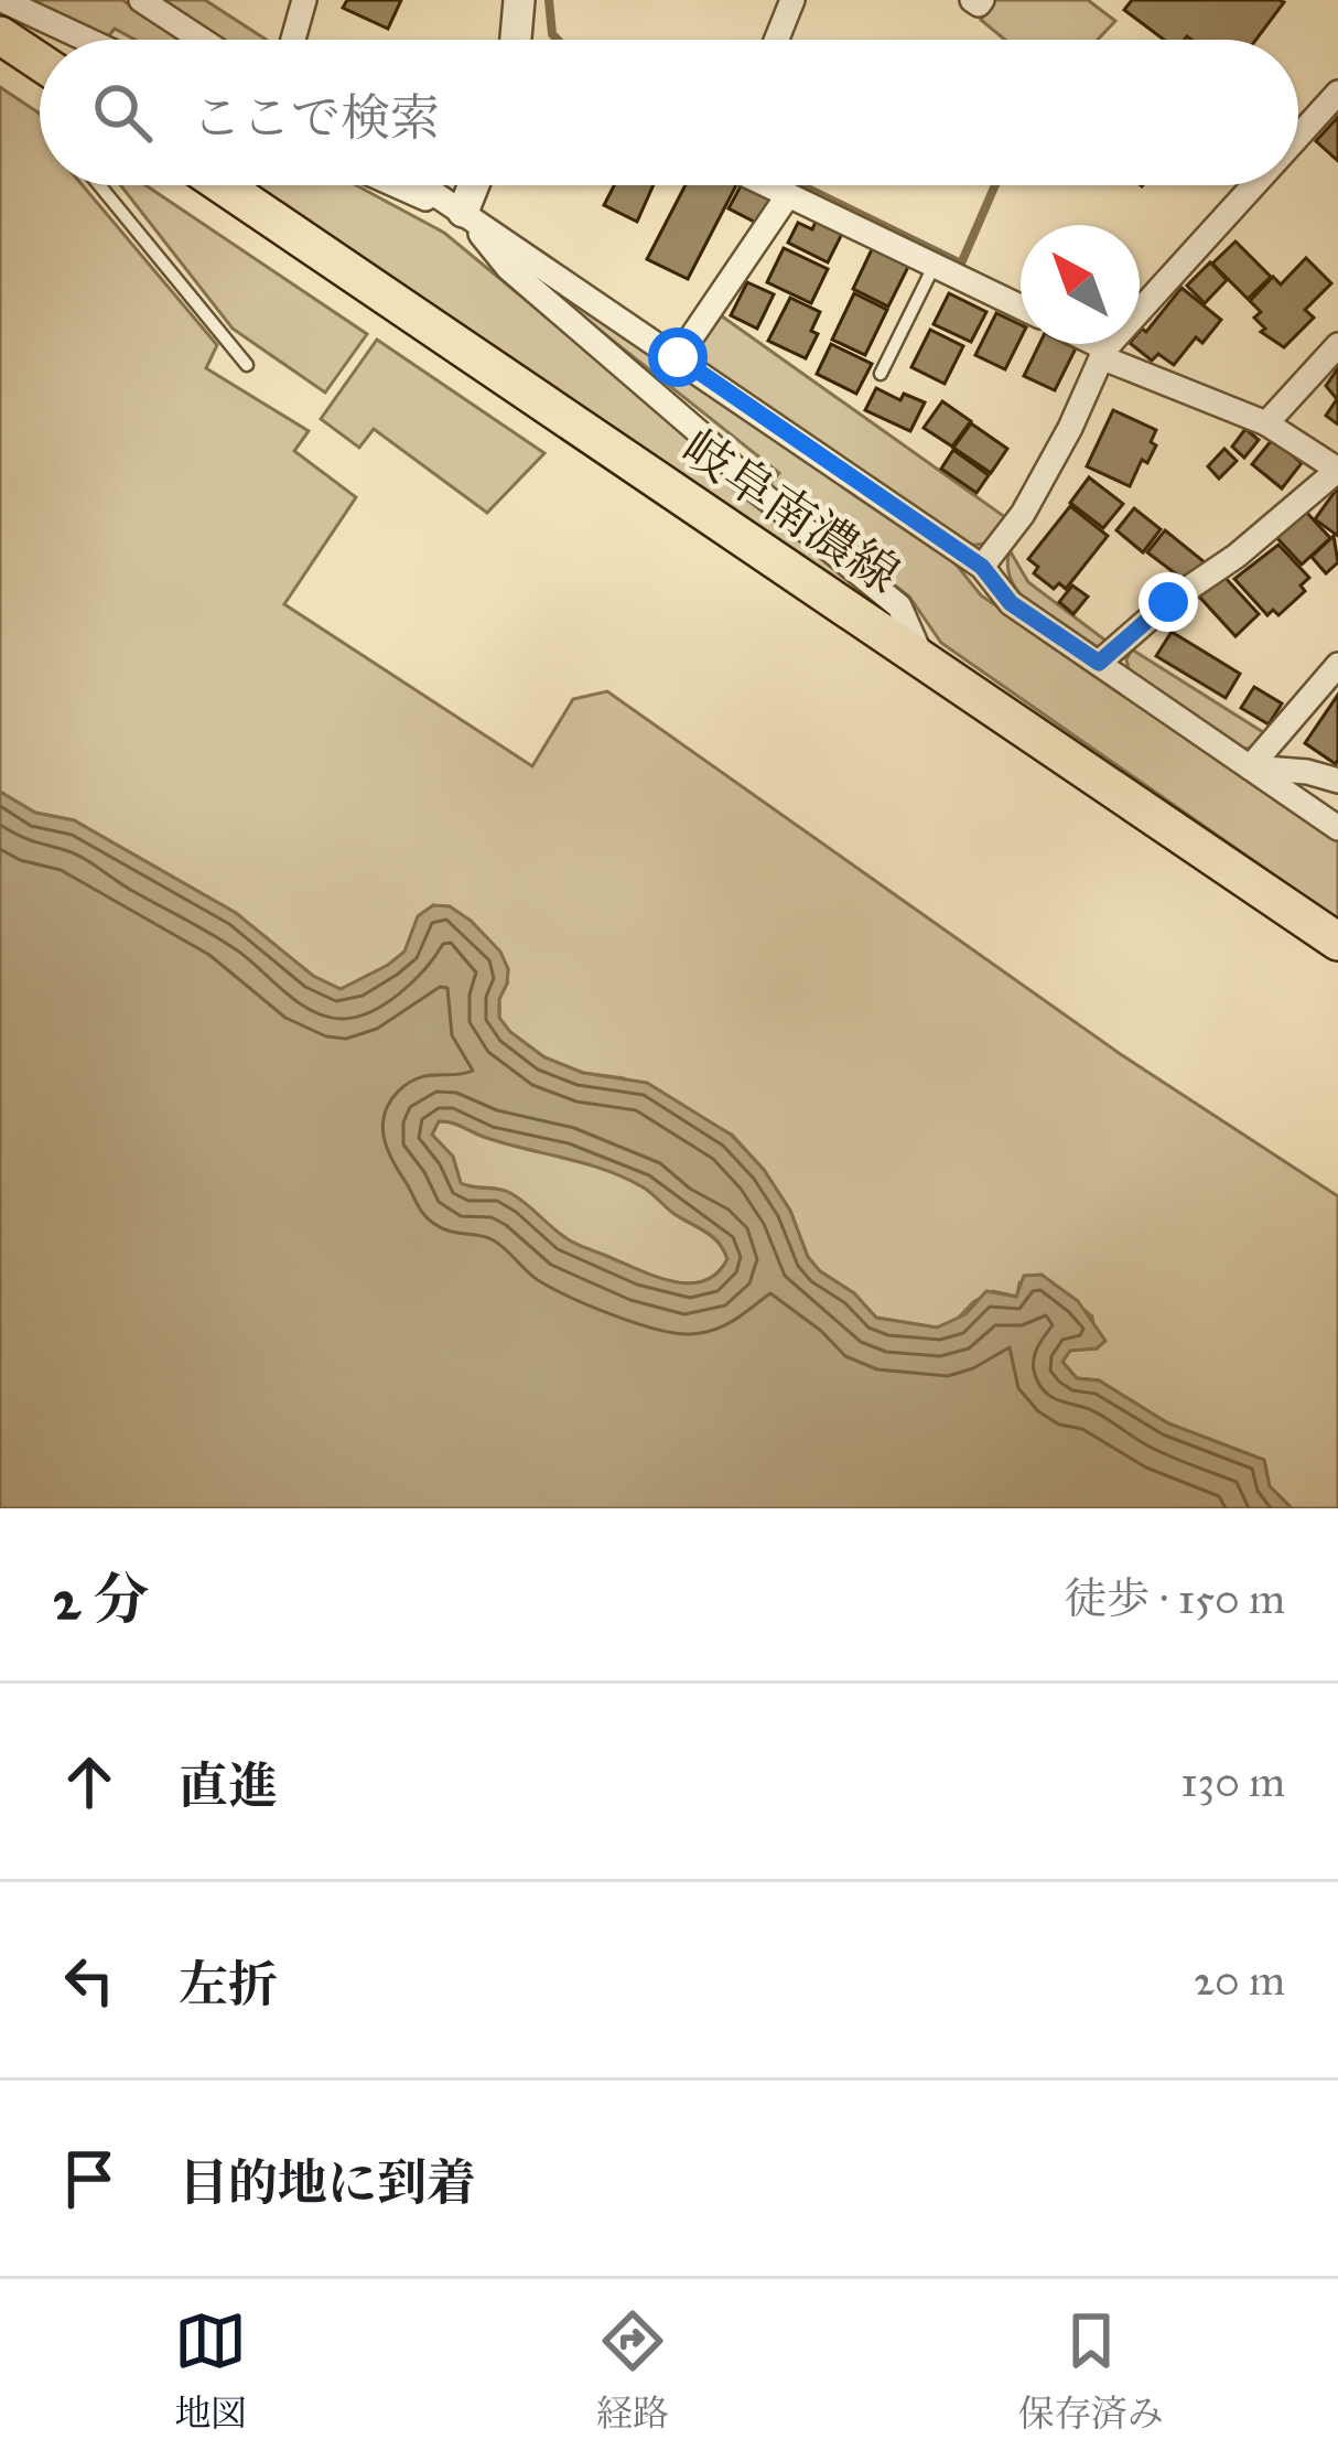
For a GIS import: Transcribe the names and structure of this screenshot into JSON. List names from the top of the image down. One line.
{"streets":{"main road":["岐阜南濃線"]},"north":"top left","page":{"search":"ここで検索","heading":["2 分","徒歩 · 150 m"],"list":[["直進","130 m"],["左折","20 m"],"目的地に到着"],"nav":["地図","経路","保存済み"]}}
